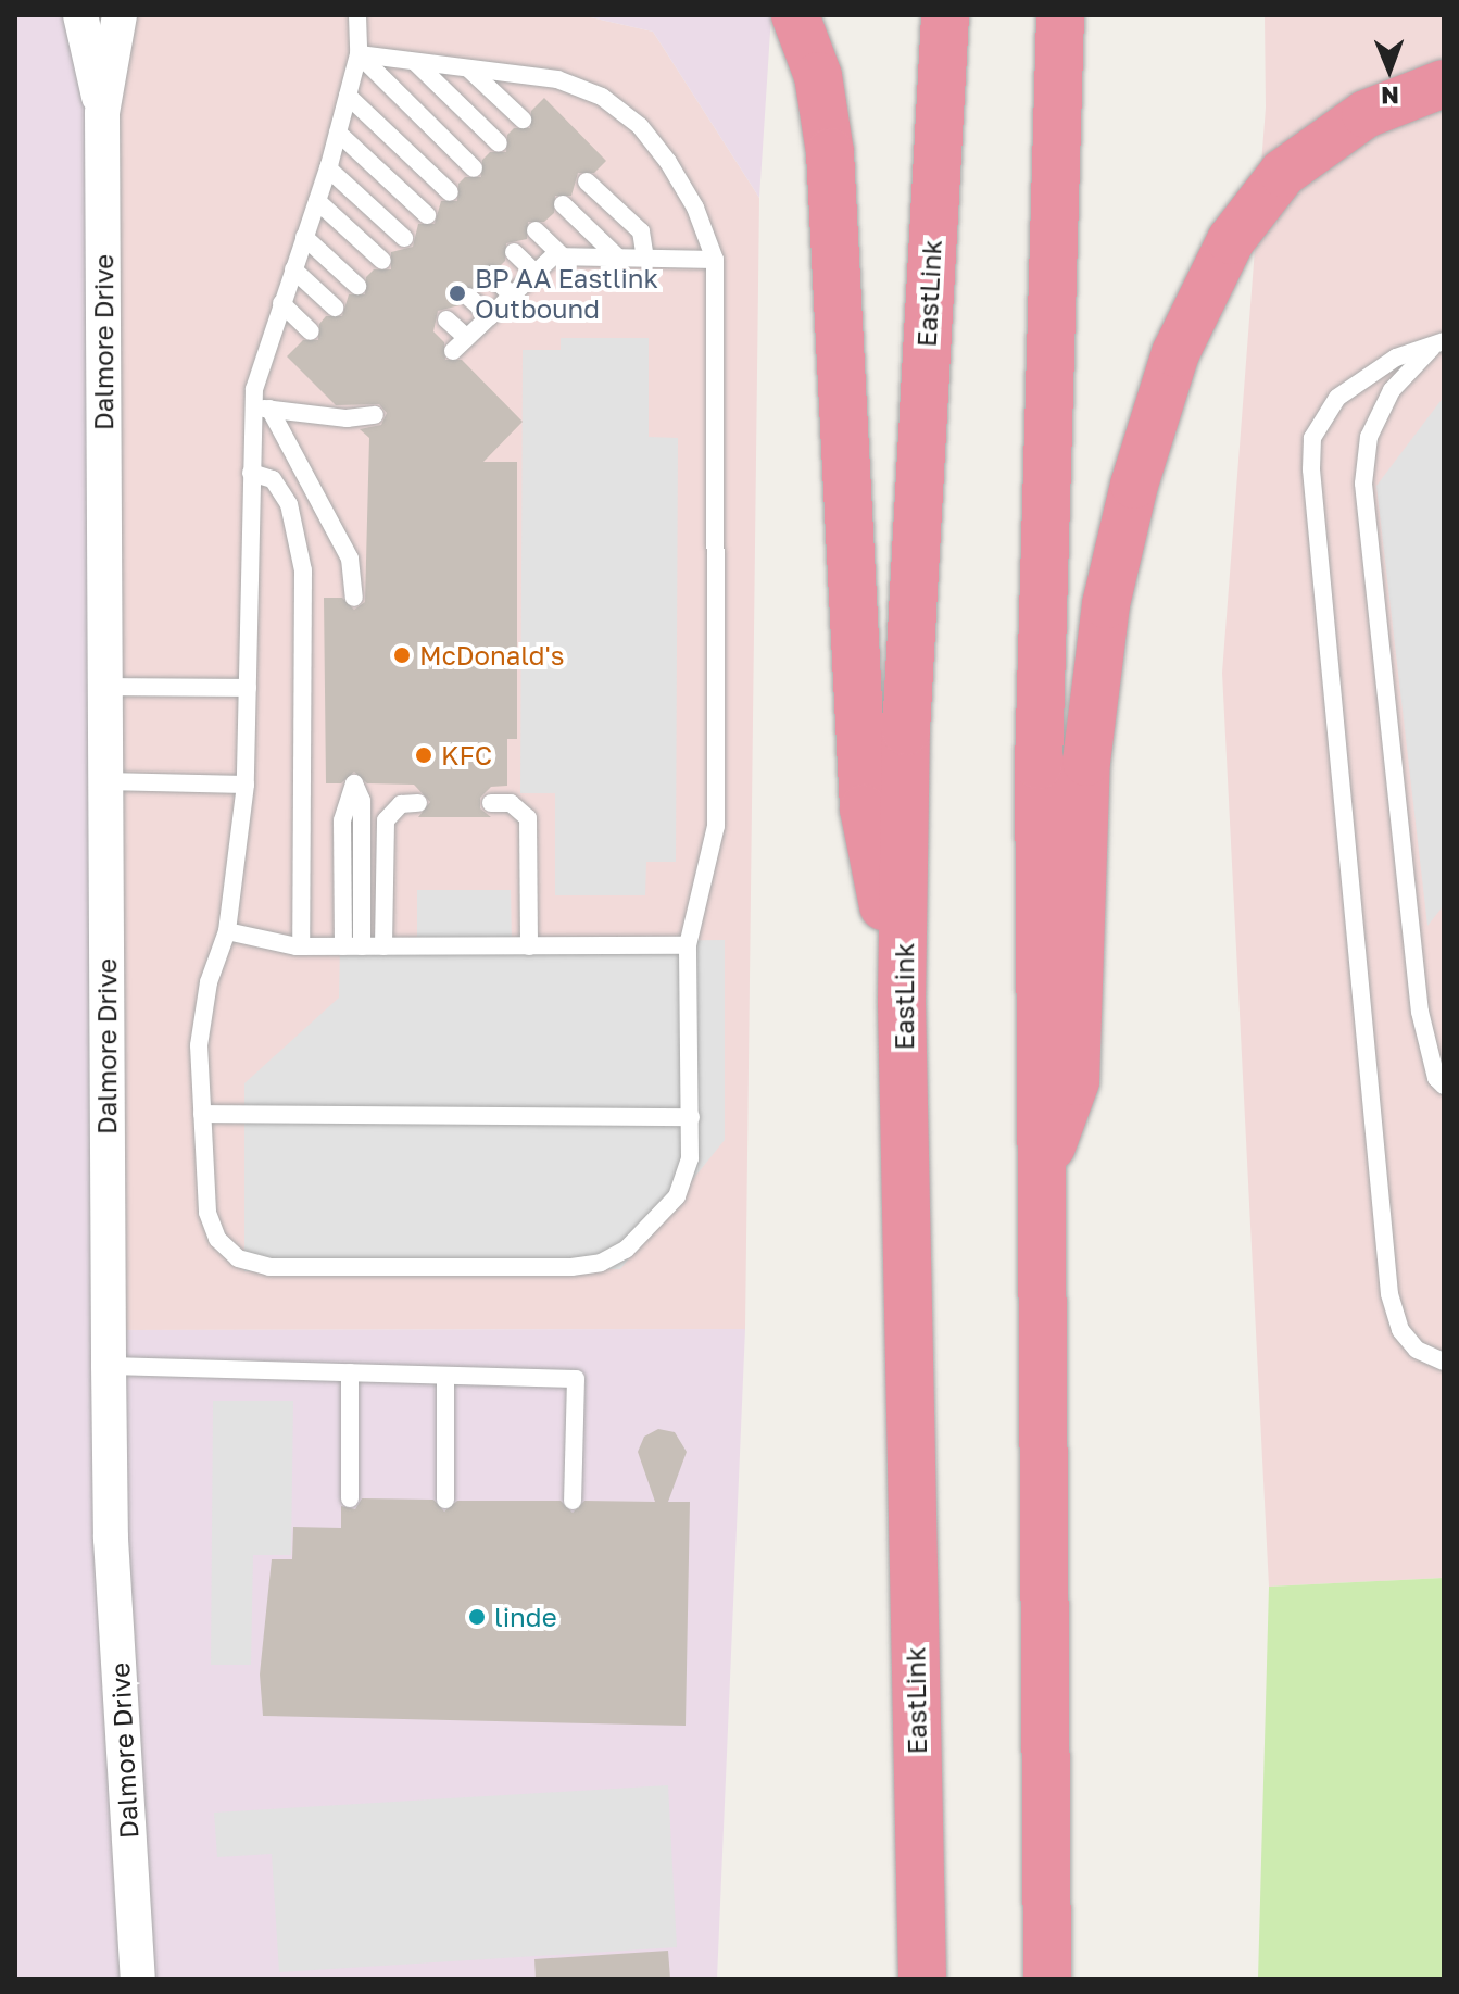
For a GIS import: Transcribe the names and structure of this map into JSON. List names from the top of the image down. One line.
{"streets":{"highway":["EastLink"],"street":["Dalmore Drive"]},"places":["BP AA Eastlink Outbound","McDonald's","KFC","linde"],"north":"bottom"}
